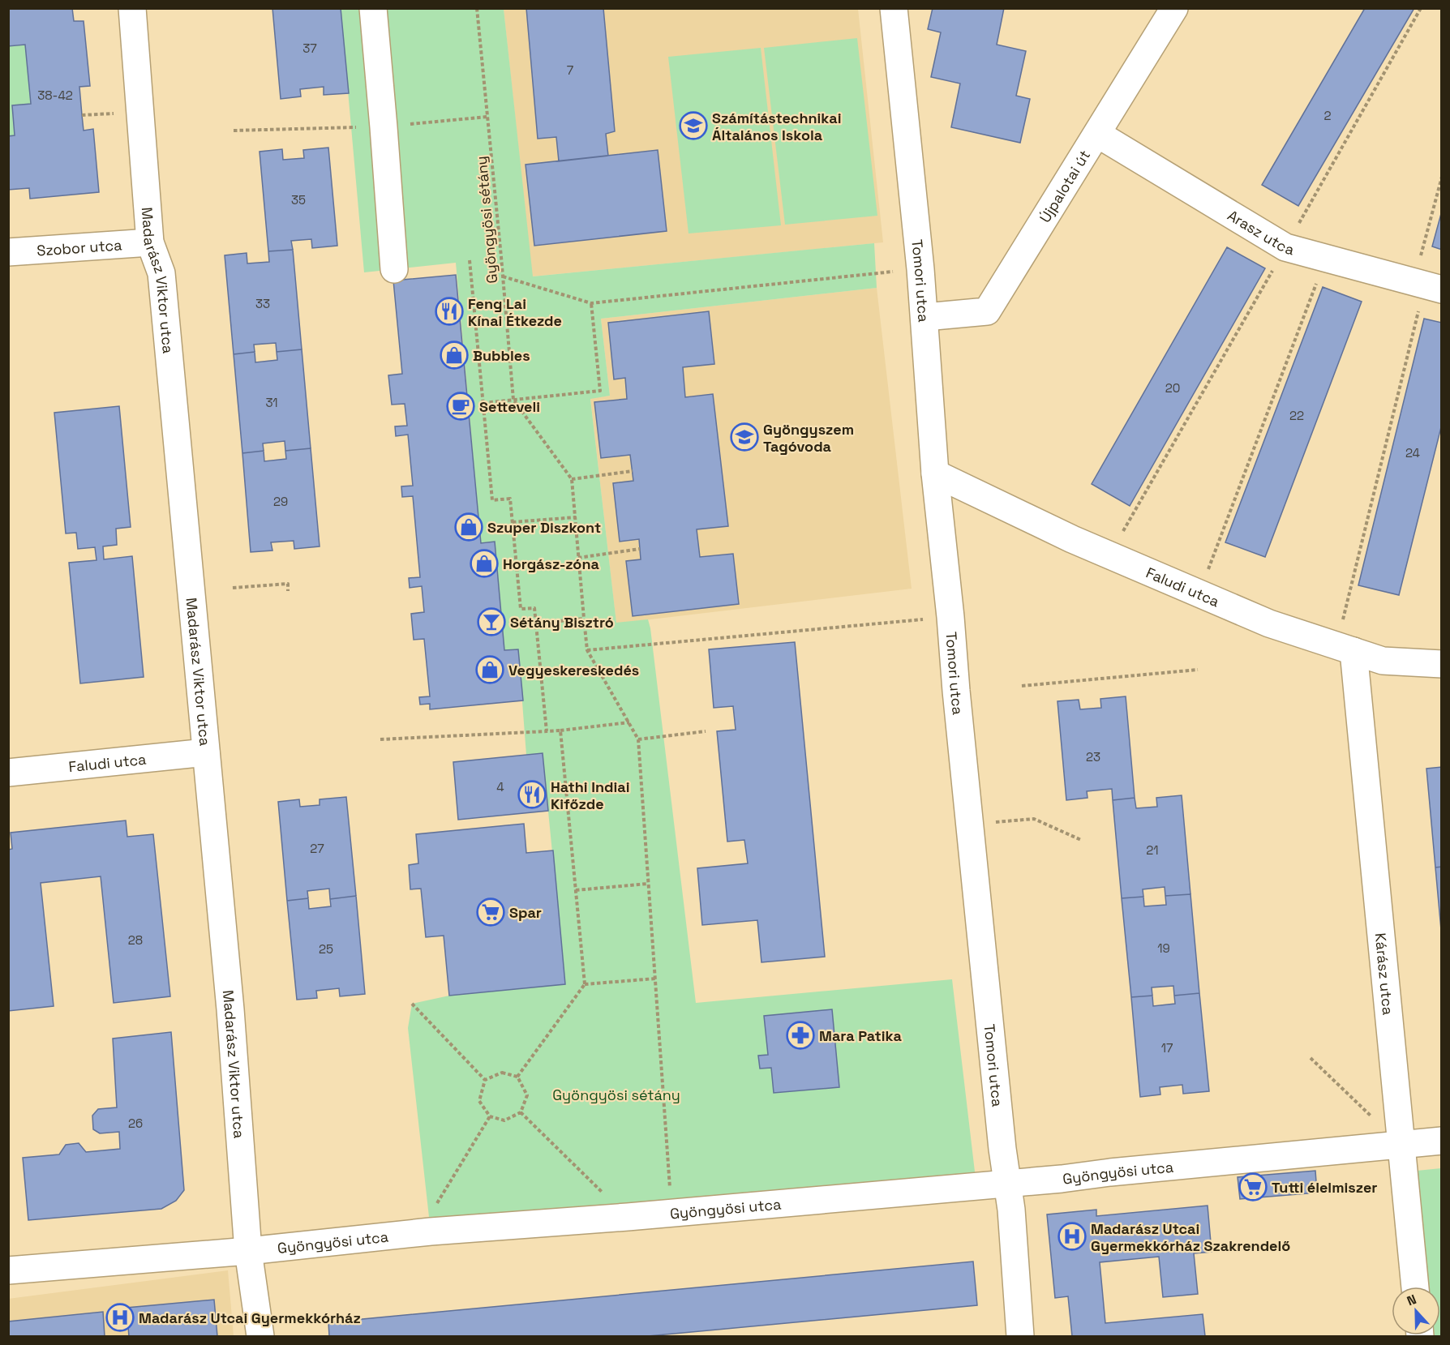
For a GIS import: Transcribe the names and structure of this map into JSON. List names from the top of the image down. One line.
{"streets":{"street":["Újpalotai út","Arasz utca","Szobor utca","Madarász Viktor utca","Tomori utca","Faludi utca","Kárász utca","Gyöngyösi utca"],"path":["Gyöngyösi sétány"]},"crossings":[["Újpalotai út","Arasz utca"],["Újpalotai út","Tomori utca"],["Szobor utca","Madarász Viktor utca"],["Madarász Viktor utca","Faludi utca"],["Madarász Viktor utca","Gyöngyösi utca"],["Tomori utca","Faludi utca"],["Tomori utca","Gyöngyösi utca"],["Faludi utca","Kárász utca"],["Kárász utca","Gyöngyösi utca"]],"parks":["Gyöngyösi sétány"],"places":{"school or university":["Számítástechnikai Általános Iskola","Gyöngyszem Tagóvoda"],"restaurant":["Feng Lai Kínai Étkezde","Hathi Indiai Kifőzde"],"shop":["Bubbles","Szuper Diszkont","Horgász-zóna","Vegyeskereskedés"],"cafe":["Setteveli"],"bar":["Sétány Bisztró"],"supermarket":["Spar","Tutti élelmiszer"],"pharmacy":["Mara Patika"],"hospital":["Madarász Utcai Gyermekkórház Szakrendelő","Madarász Utcai Gyermekkórház"]},"house_numbers":["37","7","38-42","2","35","33","20","31","22","24","29","23","4","27","21","28","19","25","17","26"],"north":"top"}
